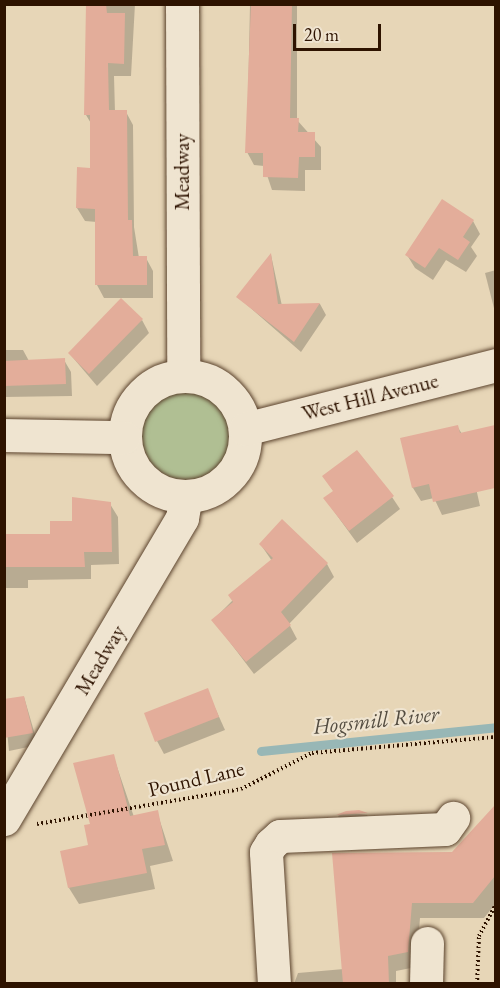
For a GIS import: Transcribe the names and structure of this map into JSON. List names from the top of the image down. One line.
{"streets":{"street":["Meadway","West Hill Avenue"],"path":["Pound Lane"]},"crossings":[["Meadway","West Hill Avenue"],["Meadway","Pound Lane"]],"water":["Hogsmill River"],"scale_bar":"20 m"}
